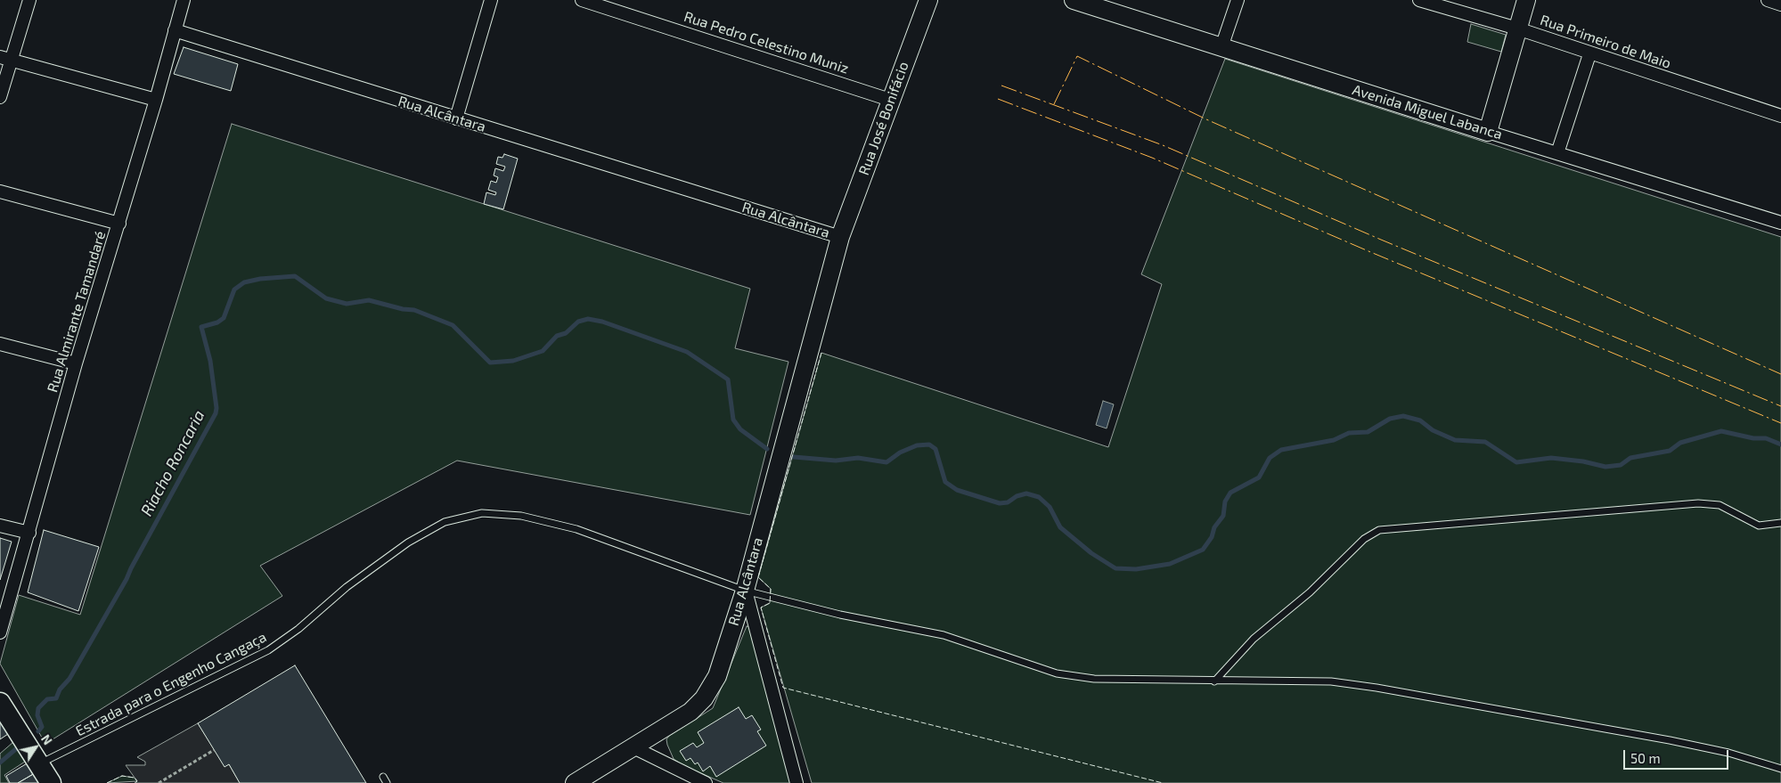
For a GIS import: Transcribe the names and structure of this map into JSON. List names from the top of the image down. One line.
{"streets":{"street":["Rua Primeiro de Maio","Rua Pedro Celestino Muniz","Avenida Miguel Labanca","Rua Alcântara","Rua José Bonifácio","Rua Almirante Tamandaré"],"lane":["Estrada para o Engenho Cangaça"]},"crossings":[["Rua Pedro Celestino Muniz","Rua José Bonifácio"],["Rua Alcântara","Rua José Bonifácio"],["Rua Alcântara","Rua Almirante Tamandaré"],["Rua Alcântara","Estrada para o Engenho Cangaça"]],"water":["Riacho Roncaria"],"scale_bar":"50 m","north":"top right"}
